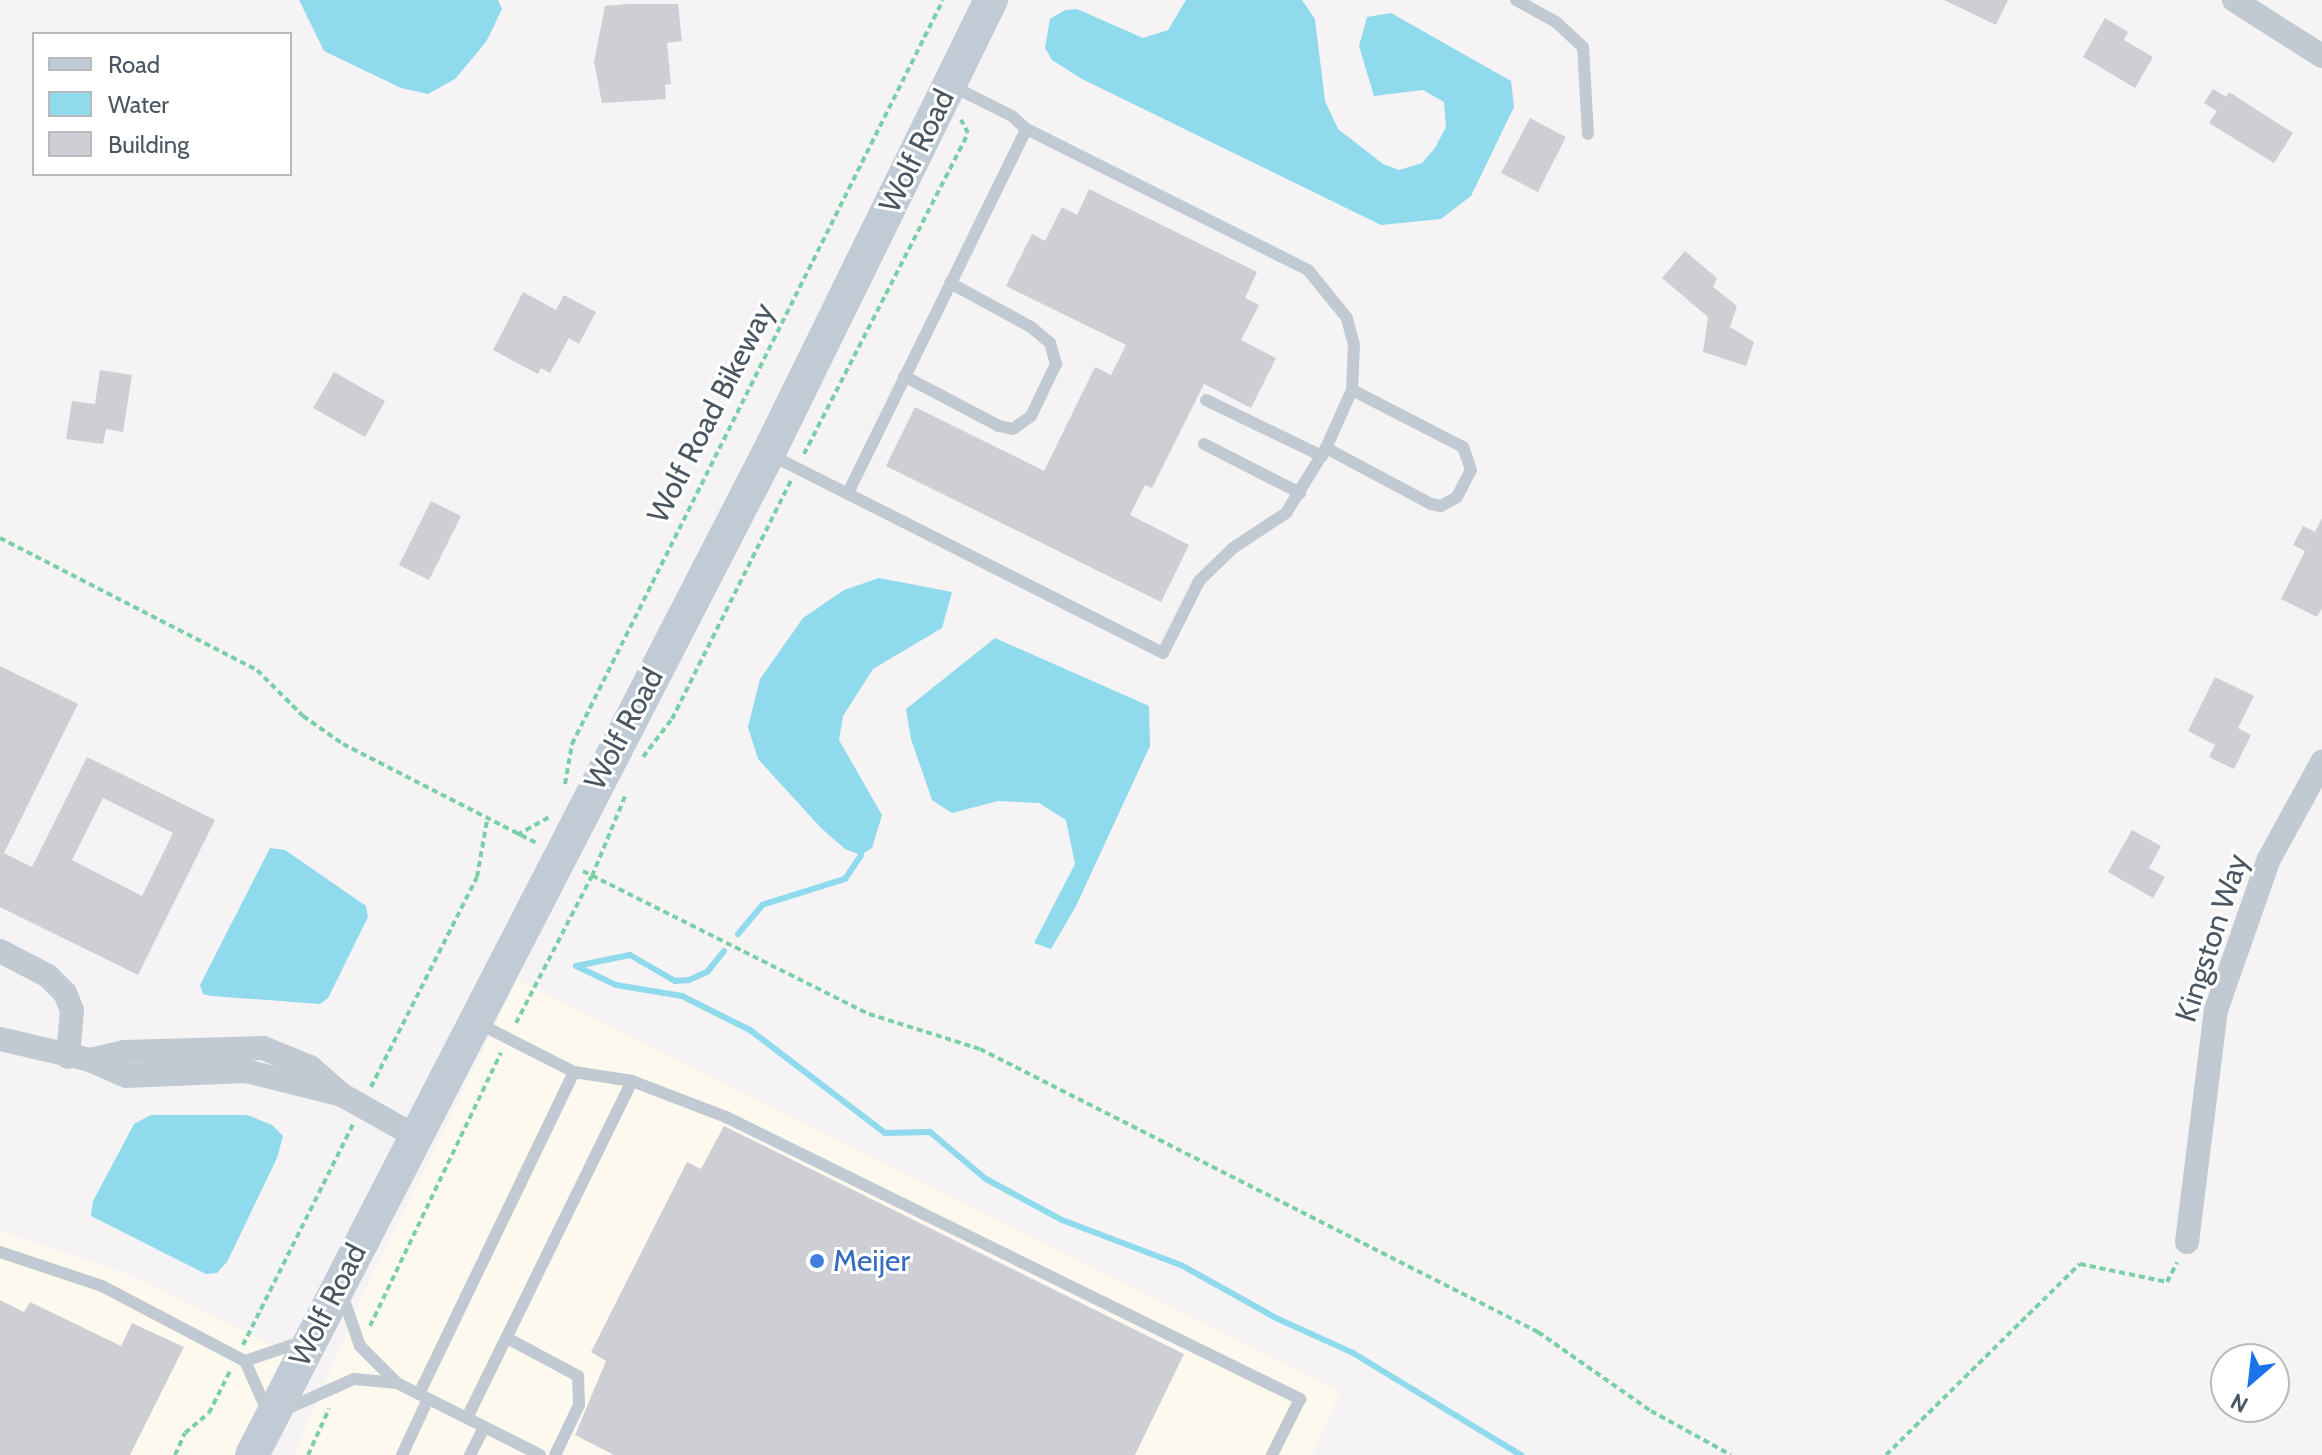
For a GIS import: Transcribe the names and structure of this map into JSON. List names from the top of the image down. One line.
{"streets":{"main road":["Wolf Road"],"street":["Kingston Way"],"path":["Wolf Road Bikeway"]},"places":["Meijer"],"legend":["Road","Water","Building"],"north":"bottom left"}
